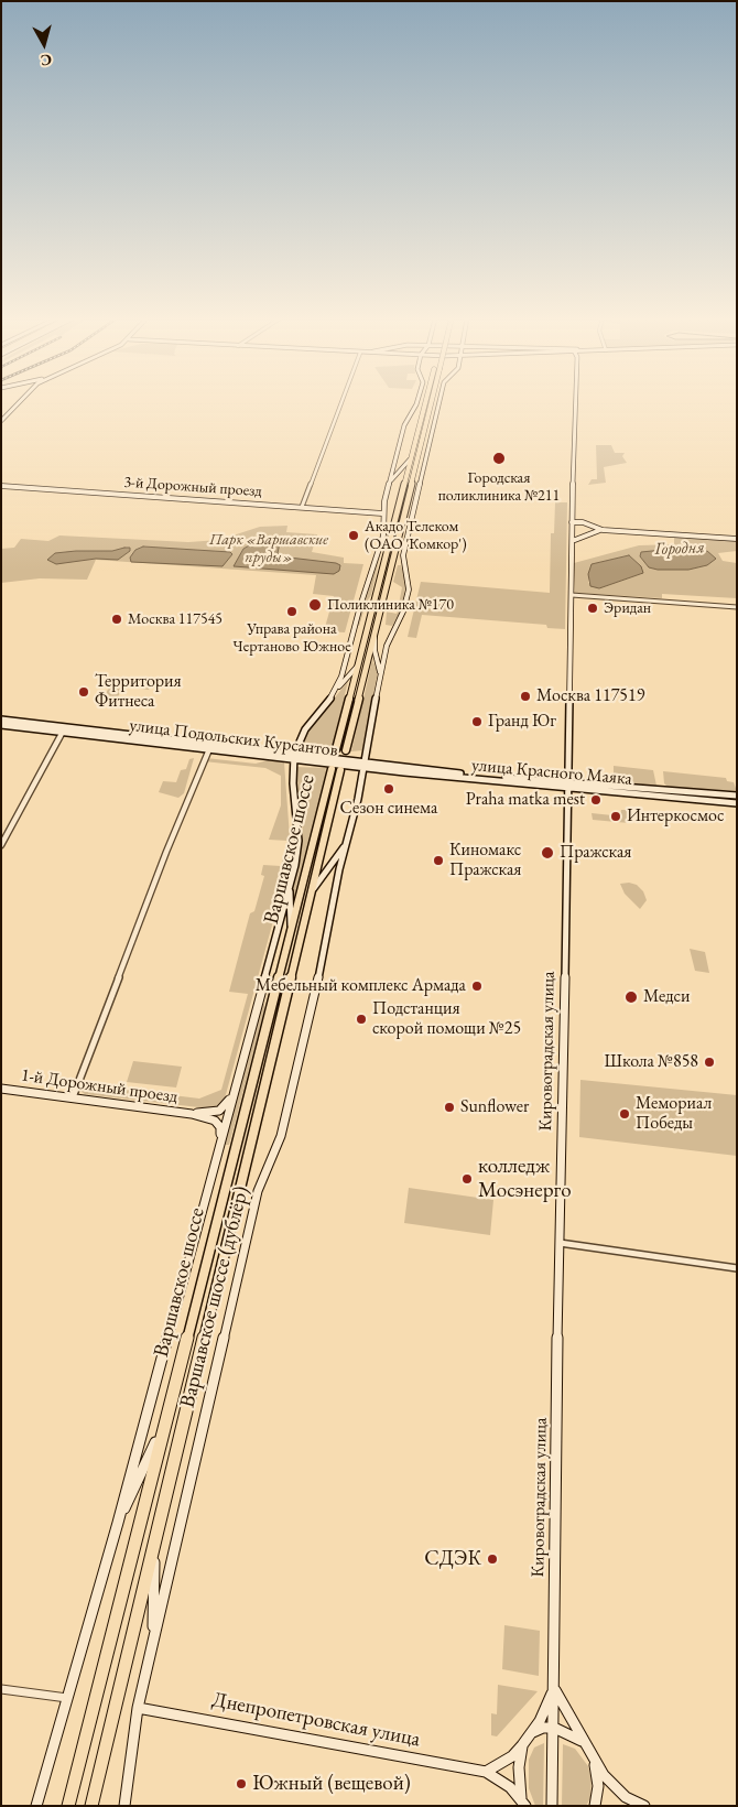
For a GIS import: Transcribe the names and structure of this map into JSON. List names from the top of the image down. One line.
{"streets":{"main road":["3-й Дорожный проезд","улица Подольских Курсантов","улица Красного Маяка","Варшавское шоссе","Кировоградская улица","1-й Дорожный проезд","Варшавское шоссе (дублёр)","Днепропетровская улица"]},"crossings":[["улица Подольских Курсантов","улица Красного Маяка"],["улица Подольских Курсантов","Варшавское шоссе"],["улица Подольских Курсантов","Варшавское шоссе (дублёр)"],["улица Красного Маяка","Кировоградская улица"],["улица Красного Маяка","Варшавское шоссе (дублёр)"],["Варшавское шоссе","Варшавское шоссе (дублёр)"],["Варшавское шоссе (дублёр)","Днепропетровская улица"]],"water":["Городня"],"parks":["Парк «Варшавские пруды»"],"places":["Городская поликлиника №211","Акадо Телеком (ОАО 'Комкор')","Поликлиника №170","Эридан","Управа района Чертаново Южное","Москва 117545","Территория Фитнеса","Москва 117519","Гранд Юг","Сезон синема","Praha matka mest","Интеркосмос","Пражская","Киномакс Пражская","Мебельный комплекс Армада","Медси","Подстанция скорой помощи №25","Школа №858","Sunflower","Мемориал Победы","колледж Мосэнерго","СДЭК","Южный (вещевой)"],"north":"bottom"}
